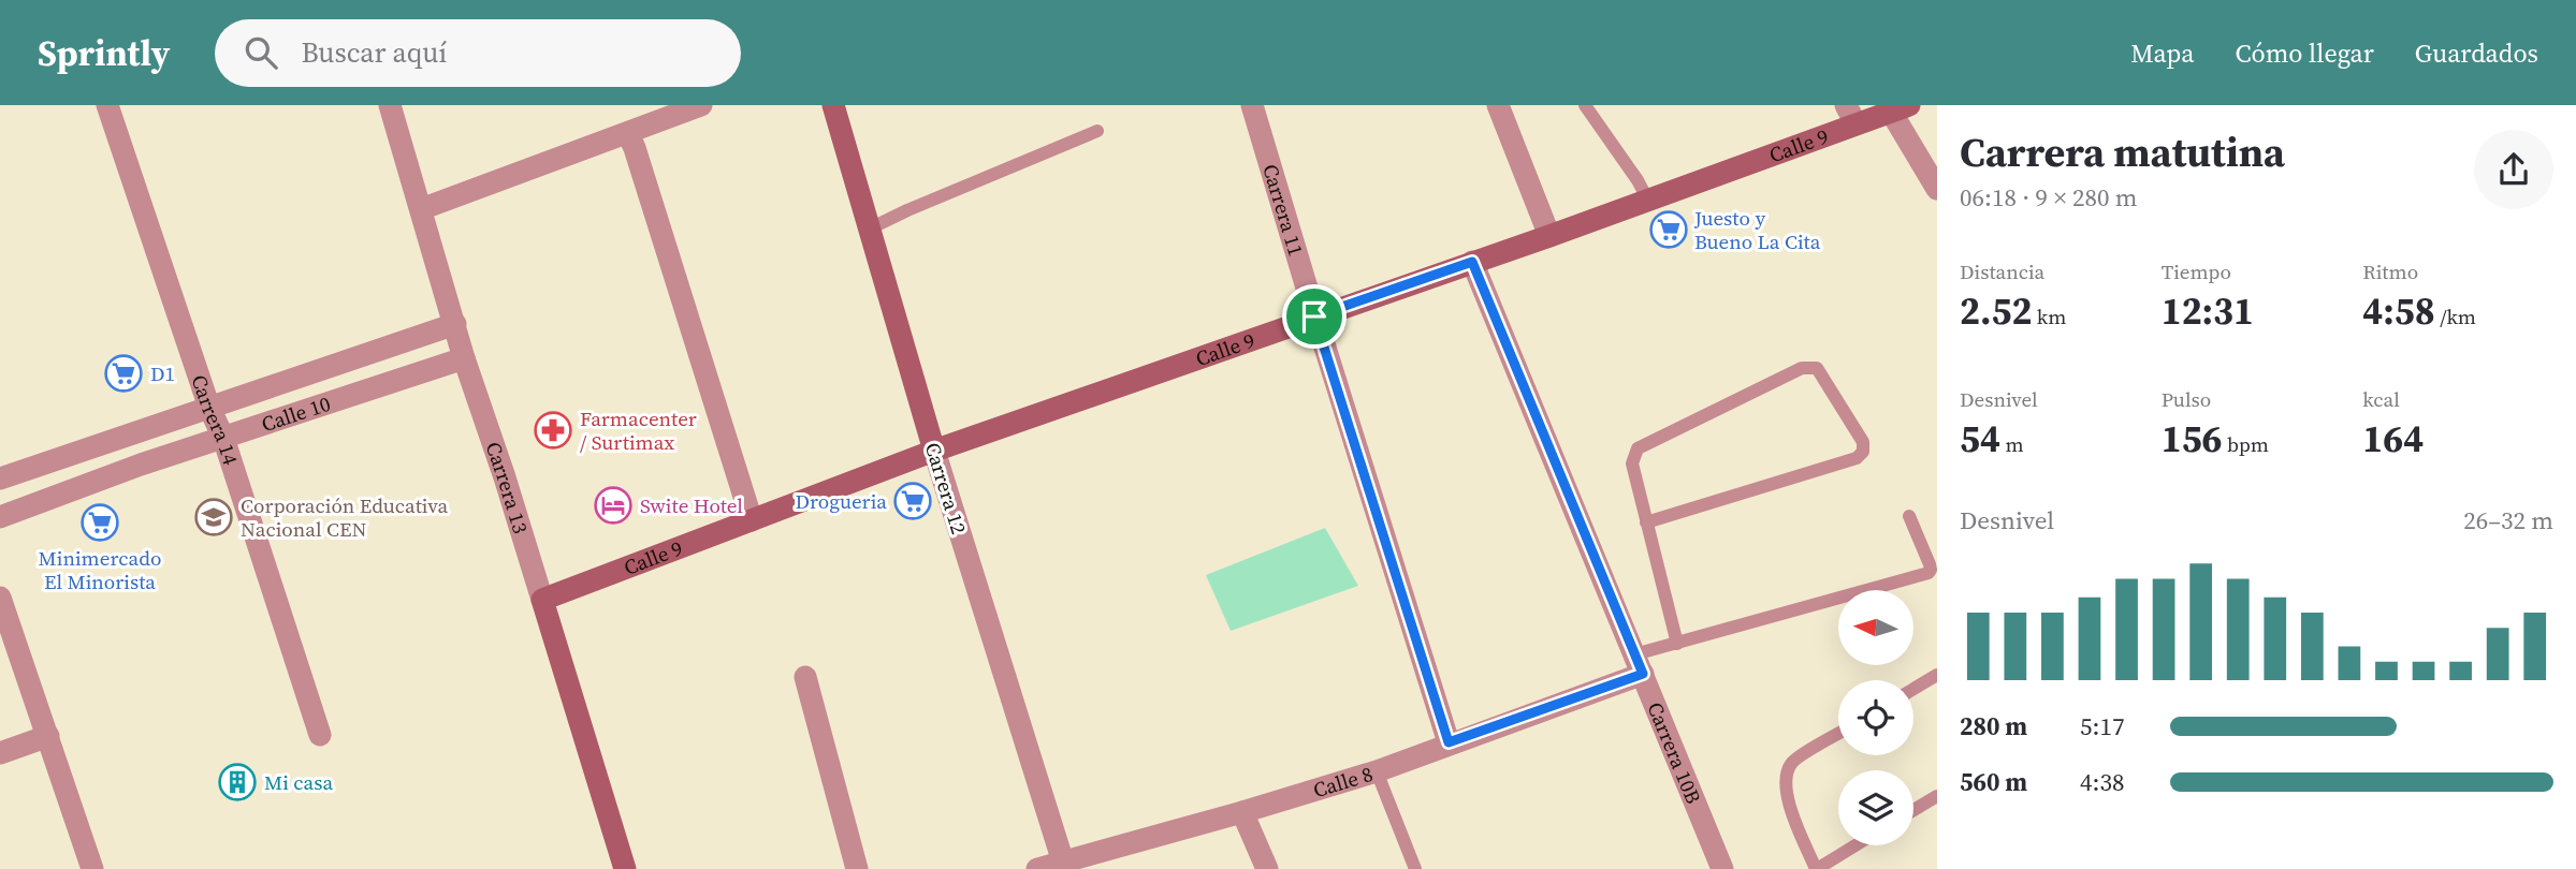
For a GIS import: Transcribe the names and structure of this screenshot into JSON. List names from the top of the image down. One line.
{"streets":{"main road":["Calle 9","Carrera 13","Carrera 12"],"street":["Carrera 11","Calle 10","Carrera 14","Carrera 10B","Calle 8"]},"crossings":[["Calle 9","Carrera 11"],["Calle 9","Carrera 13"],["Calle 9","Carrera 12"],["Calle 9","Carrera 10B"],["Carrera 11","Calle 8"],["Calle 10","Carrera 14"],["Calle 10","Carrera 13"],["Carrera 12","Calle 8"],["Carrera 10B","Calle 8"]],"places":{"supermarket":["Juesto y Bueno La Cita","D1","Drogueria","Minimercado El Minorista"],"pharmacy":["Farmacenter / Surtimax"],"hotel":["Swite Hotel"],"school or university":["Corporación Educativa Nacional CEN"],"building":["Mi casa"]},"north":"left","page":{"header":"Sprintly","search":"Buscar aquí","nav":["Mapa","Cómo llegar","Guardados"],"heading":["Carrera matutina","06:18 · 9 × 280 m"],"stats":[["Distancia","2.52 km"],["Tiempo","12:31"],["Ritmo","4:58 /km"],["Desnivel","54 m"],["Pulso","156 bpm"],["kcal","164"]],"chart":["Desnivel","26–32 m"],"list":[{"name":"280 m","note":"5:17"},{"name":"560 m","note":"4:38"}]}}
